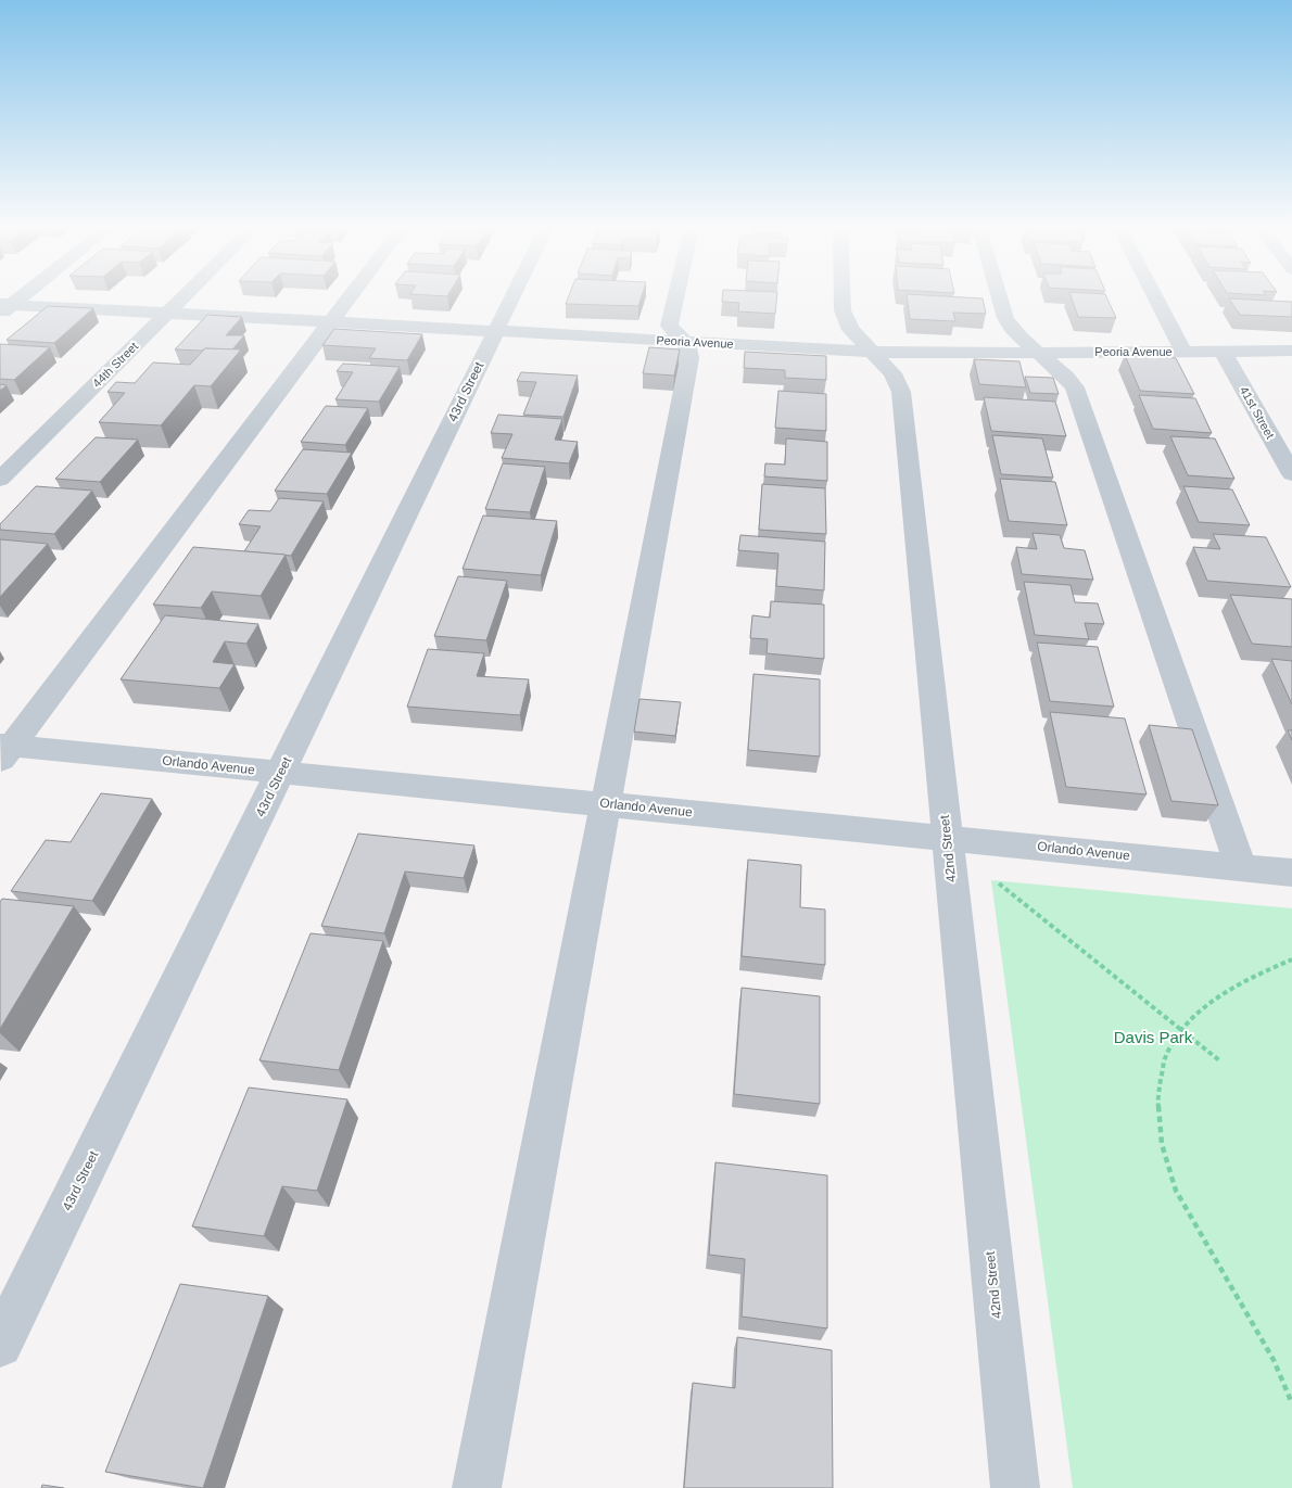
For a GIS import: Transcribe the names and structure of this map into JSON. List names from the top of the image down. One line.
{"streets":{"street":["Peoria Avenue","44th Street","43rd Street","41st Street","Orlando Avenue","42nd Street"]},"crossings":[["Peoria Avenue","44th Street"],["Peoria Avenue","43rd Street"],["Peoria Avenue","41st Street"],["Peoria Avenue","42nd Street"],["43rd Street","Orlando Avenue"],["Orlando Avenue","42nd Street"]],"parks":["Davis Park"]}
